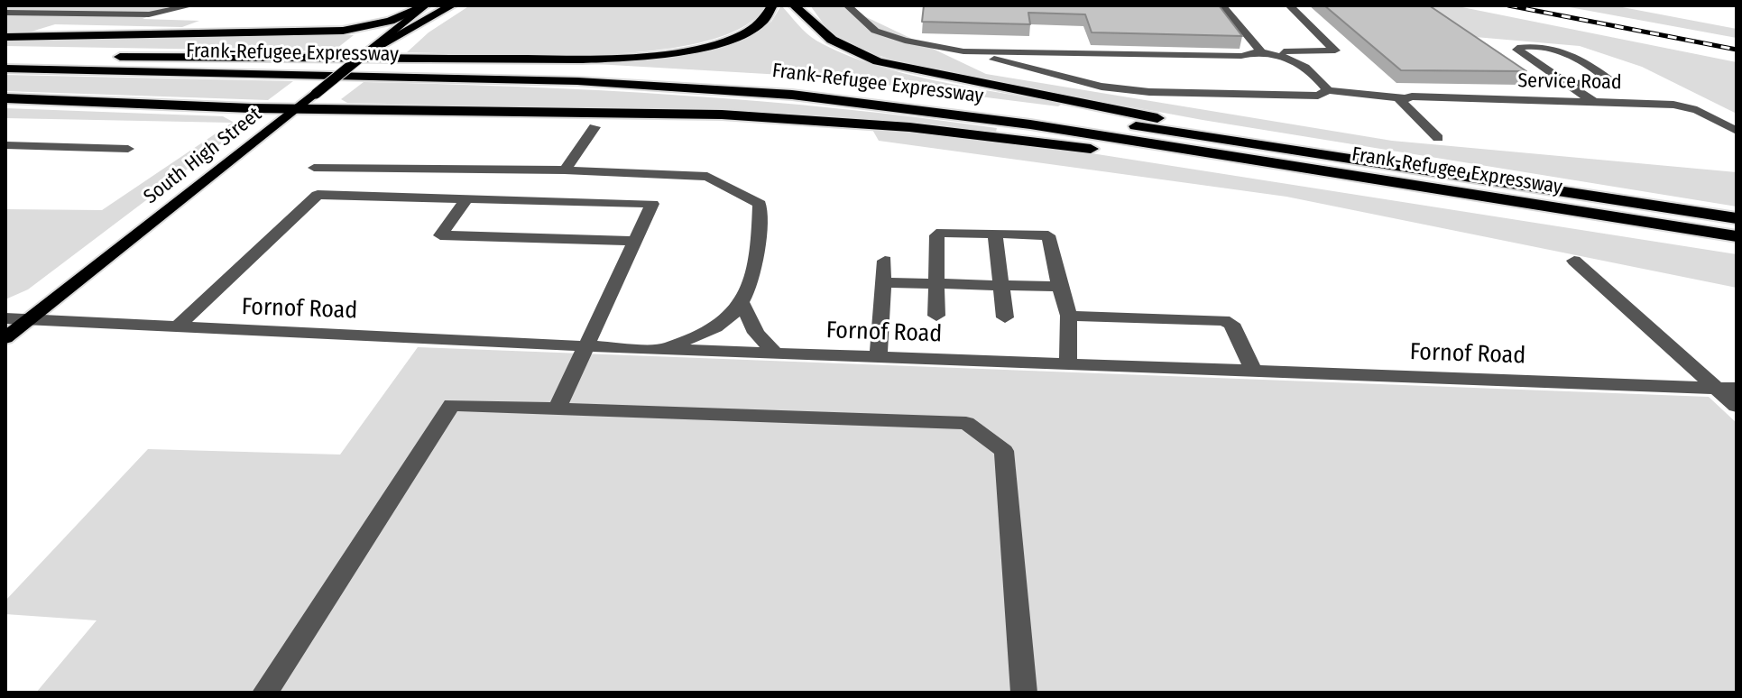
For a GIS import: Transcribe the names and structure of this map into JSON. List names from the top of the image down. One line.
{"streets":{"highway":["Frank-Refugee Expressway"],"main road":["South High Street"],"street":["Service Road","Fornof Road"]},"crossings":[["South High Street","Fornof Road"]]}
